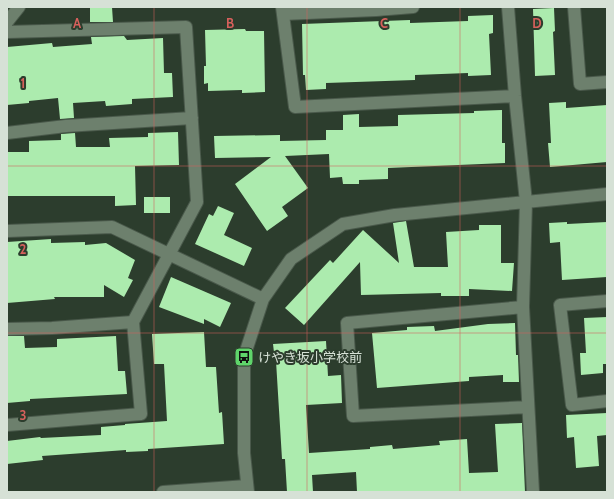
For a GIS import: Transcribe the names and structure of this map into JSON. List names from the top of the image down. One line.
{"places":{"bus stop":["けやき坂小学校前"]},"grid":{"columns":["A","B","C","D"],"rows":["1","2","3"]}}
